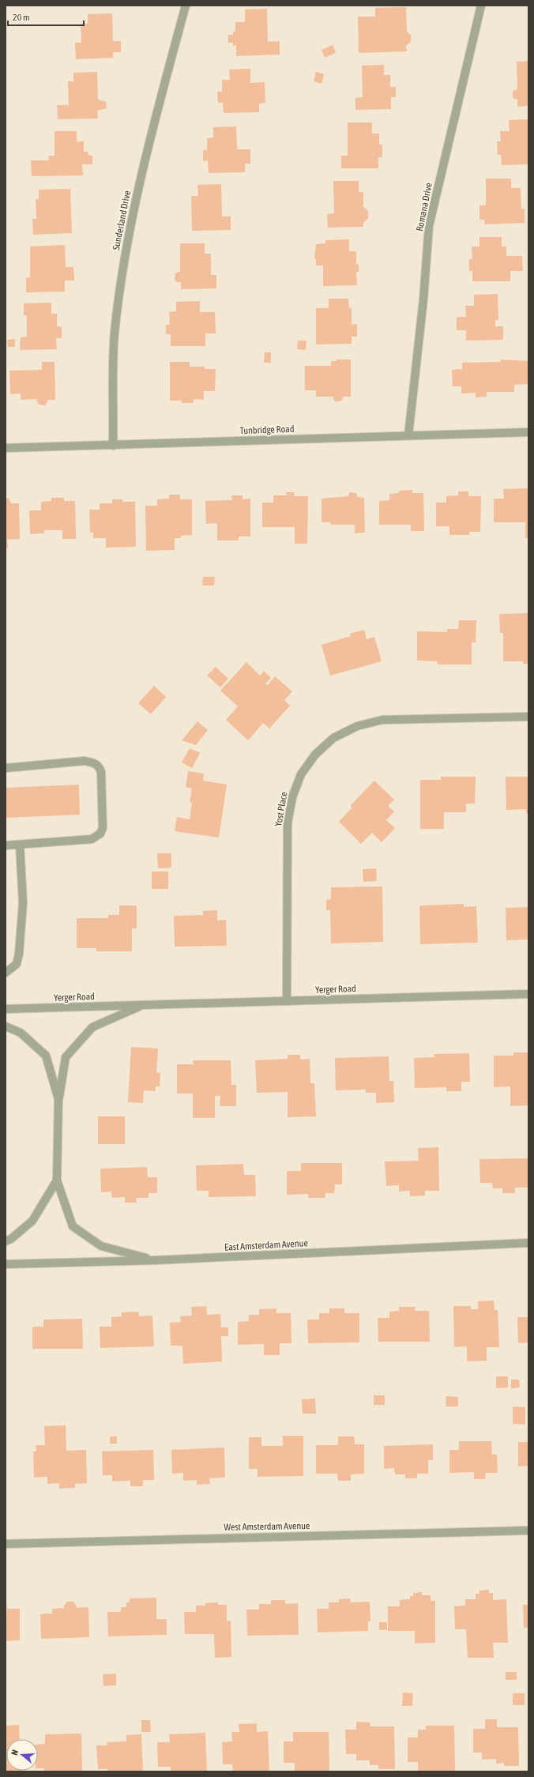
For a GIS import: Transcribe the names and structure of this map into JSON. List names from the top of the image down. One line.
{"streets":{"street":["Romana Drive","Sunderland Drive","Tunbridge Road","Yost Place","Yerger Road","East Amsterdam Avenue","West Amsterdam Avenue"]},"crossings":[["Romana Drive","Tunbridge Road"],["Sunderland Drive","Tunbridge Road"],["Yost Place","Yerger Road"]],"scale_bar":"20 m","north":"left"}
